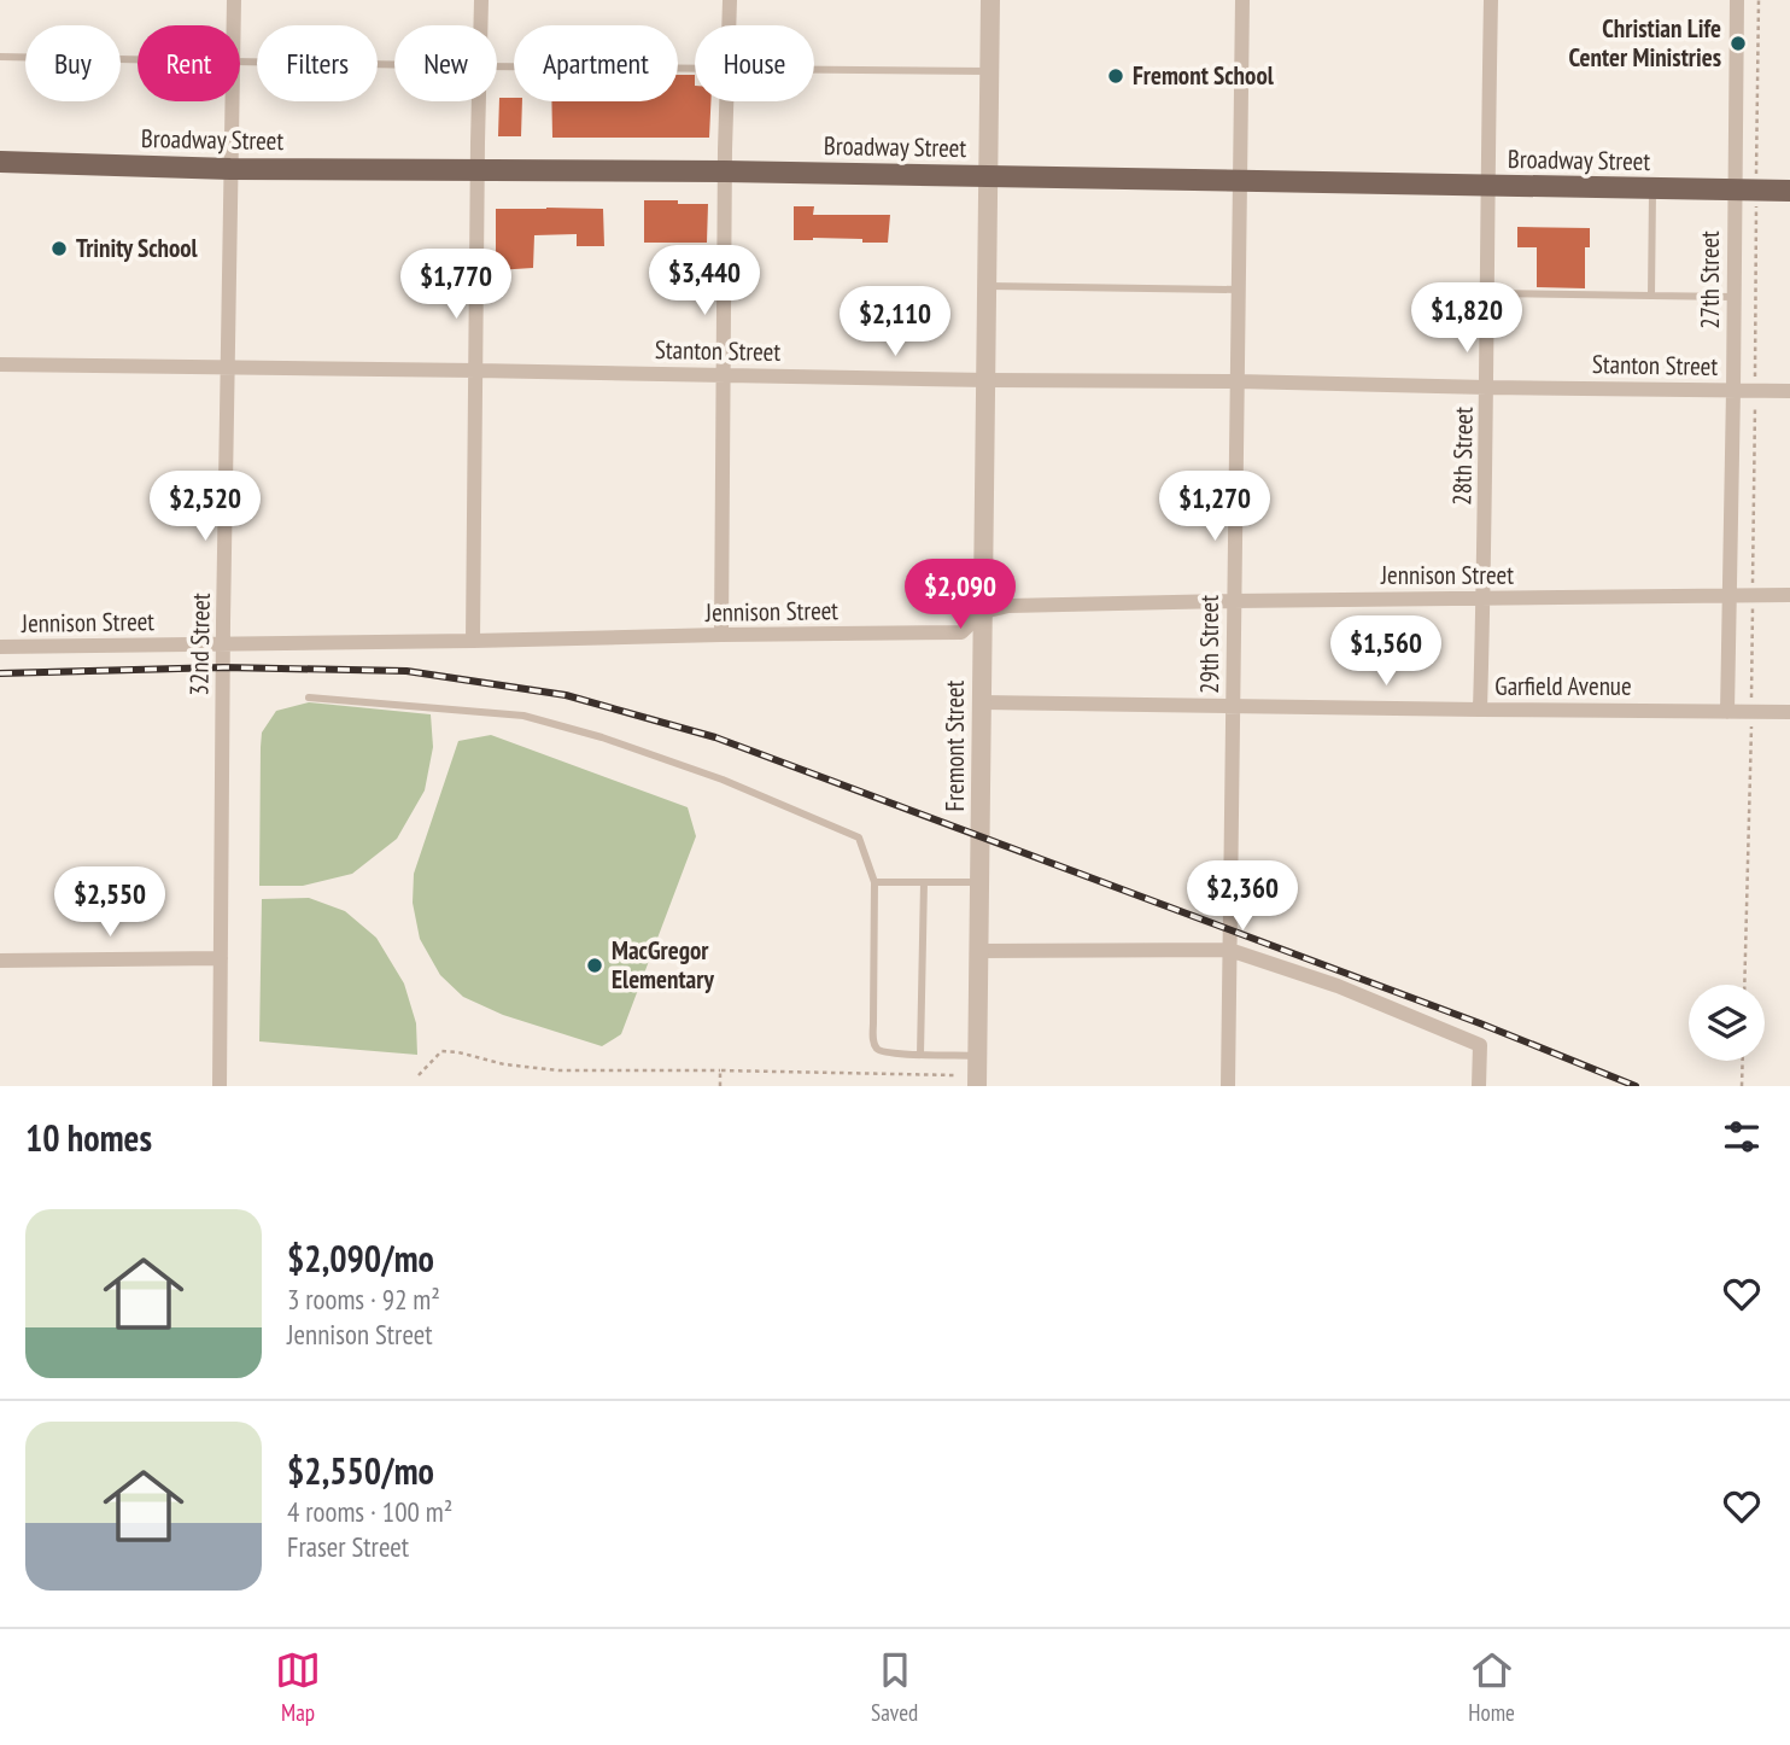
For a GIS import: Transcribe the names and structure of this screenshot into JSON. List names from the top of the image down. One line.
{"streets":{"main road":["Broadway Street"],"street":["27th Street","Stanton Street","28th Street","Jennison Street","32nd Street","29th Street","Garfield Avenue","Fremont Street"]},"crossings":[["Broadway Street","27th Street"],["Broadway Street","28th Street"],["Broadway Street","32nd Street"],["Broadway Street","29th Street"],["Broadway Street","Fremont Street"],["27th Street","Stanton Street"],["27th Street","Jennison Street"],["27th Street","Garfield Avenue"],["Stanton Street","28th Street"],["Stanton Street","32nd Street"],["Stanton Street","29th Street"],["Stanton Street","Fremont Street"],["28th Street","Jennison Street"],["28th Street","Garfield Avenue"],["Jennison Street","32nd Street"],["Jennison Street","29th Street"],["Jennison Street","Fremont Street"],["29th Street","Garfield Avenue"],["Garfield Avenue","Fremont Street"]],"places":["Christian Life Center Ministries","Fremont School","Trinity School","MacGregor Elementary"],"page":{"chip":["Buy","Rent","Filters","New","Apartment","House"],"price":["$3,440","$1,770","$1,820","$2,110","$2,520","$1,270","$2,090","$1,560","$2,360","$2,550"],"heading":"10 homes","list":[{"name":"$2,090/mo","note":"3 rooms · 92 m² · Jennison Street"},{"name":"$2,550/mo","note":"4 rooms · 100 m² · Fraser Street"}],"tabs":["Map","Saved","Home"]}}
